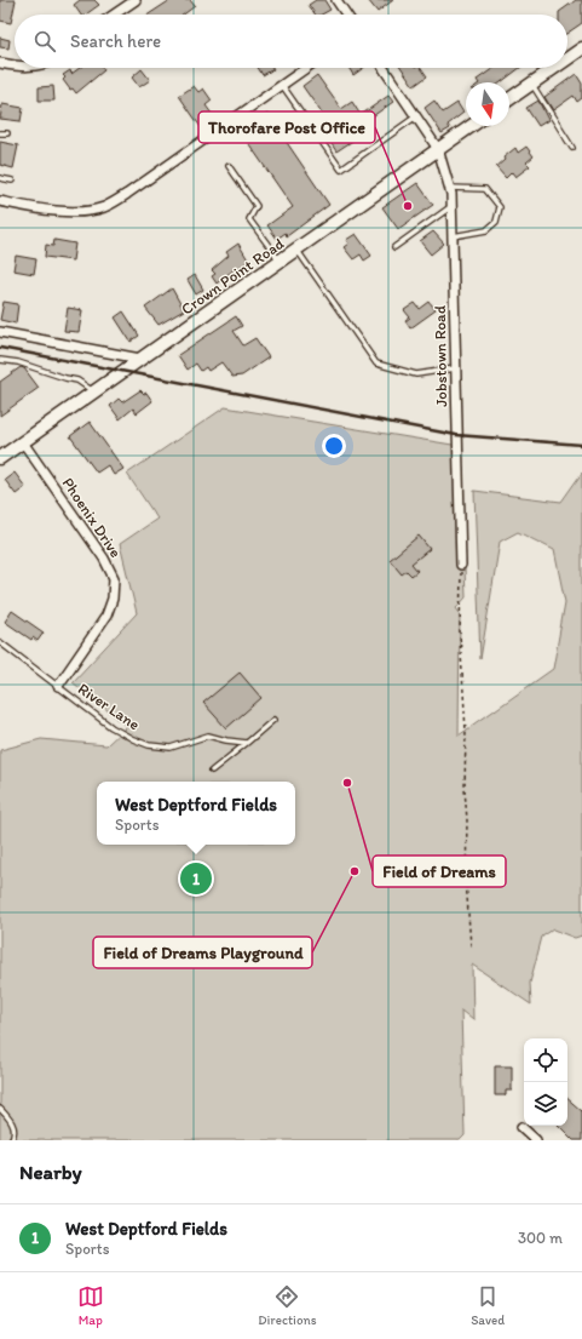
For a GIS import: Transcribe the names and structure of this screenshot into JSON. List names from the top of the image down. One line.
{"streets":{"main road":["Crown Point Road"],"street":["Jobstown Road","Phoenix Drive"],"lane":["River Lane"]},"crossings":[["Crown Point Road","Jobstown Road"],["Crown Point Road","Phoenix Drive"],["Phoenix Drive","River Lane"]],"places":["Thorofare Post Office","Field of Dreams","Field of Dreams Playground"],"north":"bottom","page":{"search":"Search here","popup":["West Deptford Fields","Sports"],"pins":"1","heading":"Nearby","list":[{"mark":"1","name":"West Deptford Fields","note":"Sports","value":"300 m"}],"nav":["Map","Directions","Saved"]}}
